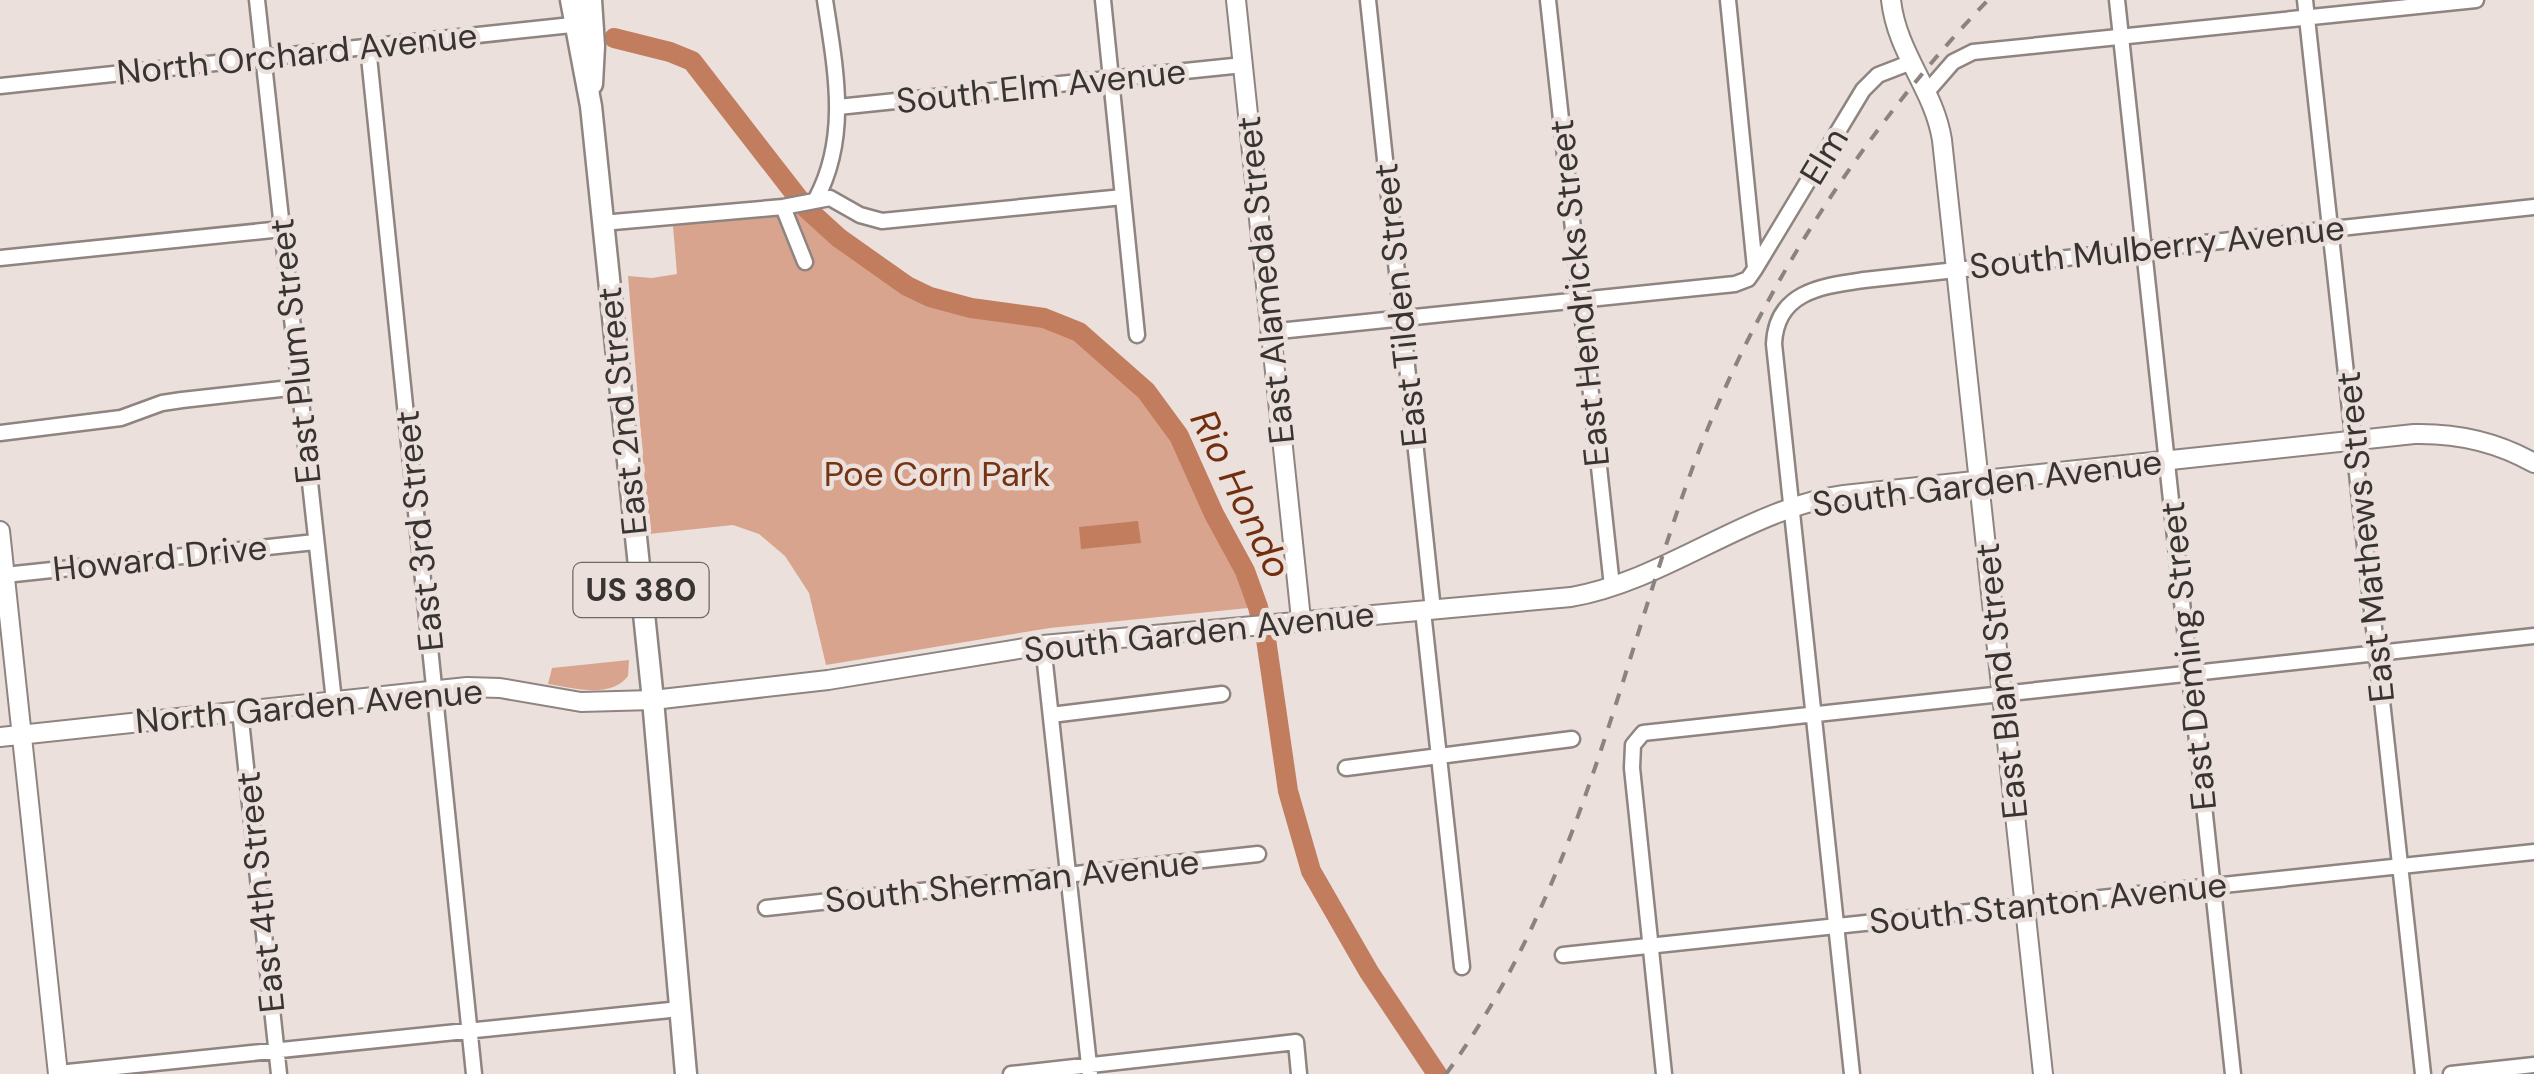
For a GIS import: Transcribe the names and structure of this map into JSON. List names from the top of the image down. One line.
{"streets":{"main road":["East 2nd Street","US 380"],"street":["North Orchard Avenue","South Elm Avenue","Elm","South Mulberry Avenue","East Alameda Street","East Hendricks Street","East Tilden Street","East Plum Street","South Garden Avenue","East 3rd Street","East Mathews Street","Howard Drive","East Deming Street","East Bland Street","North Garden Avenue","South Sherman Avenue","East 4th Street","South Stanton Avenue"]},"crossings":[["North Orchard Avenue","East Plum Street"],["North Orchard Avenue","East 2nd Street"],["North Orchard Avenue","East 3rd Street"],["South Elm Avenue","East Alameda Street"],["Elm","East Bland Street"],["South Mulberry Avenue","South Garden Avenue"],["South Mulberry Avenue","East Mathews Street"],["South Mulberry Avenue","East Deming Street"],["South Mulberry Avenue","East Bland Street"],["East Alameda Street","South Garden Avenue"],["East Hendricks Street","South Garden Avenue"],["East Tilden Street","South Garden Avenue"],["East Plum Street","Howard Drive"],["East Plum Street","North Garden Avenue"],["East 2nd Street","North Garden Avenue"],["South Garden Avenue","East Mathews Street"],["South Garden Avenue","East Deming Street"],["South Garden Avenue","East Bland Street"],["South Garden Avenue","North Garden Avenue"],["East 3rd Street","North Garden Avenue"],["East Mathews Street","South Stanton Avenue"],["East Deming Street","South Stanton Avenue"],["East Bland Street","South Stanton Avenue"],["North Garden Avenue","East 4th Street"]],"water":["Rio Hondo"],"parks":["Poe Corn Park"]}
